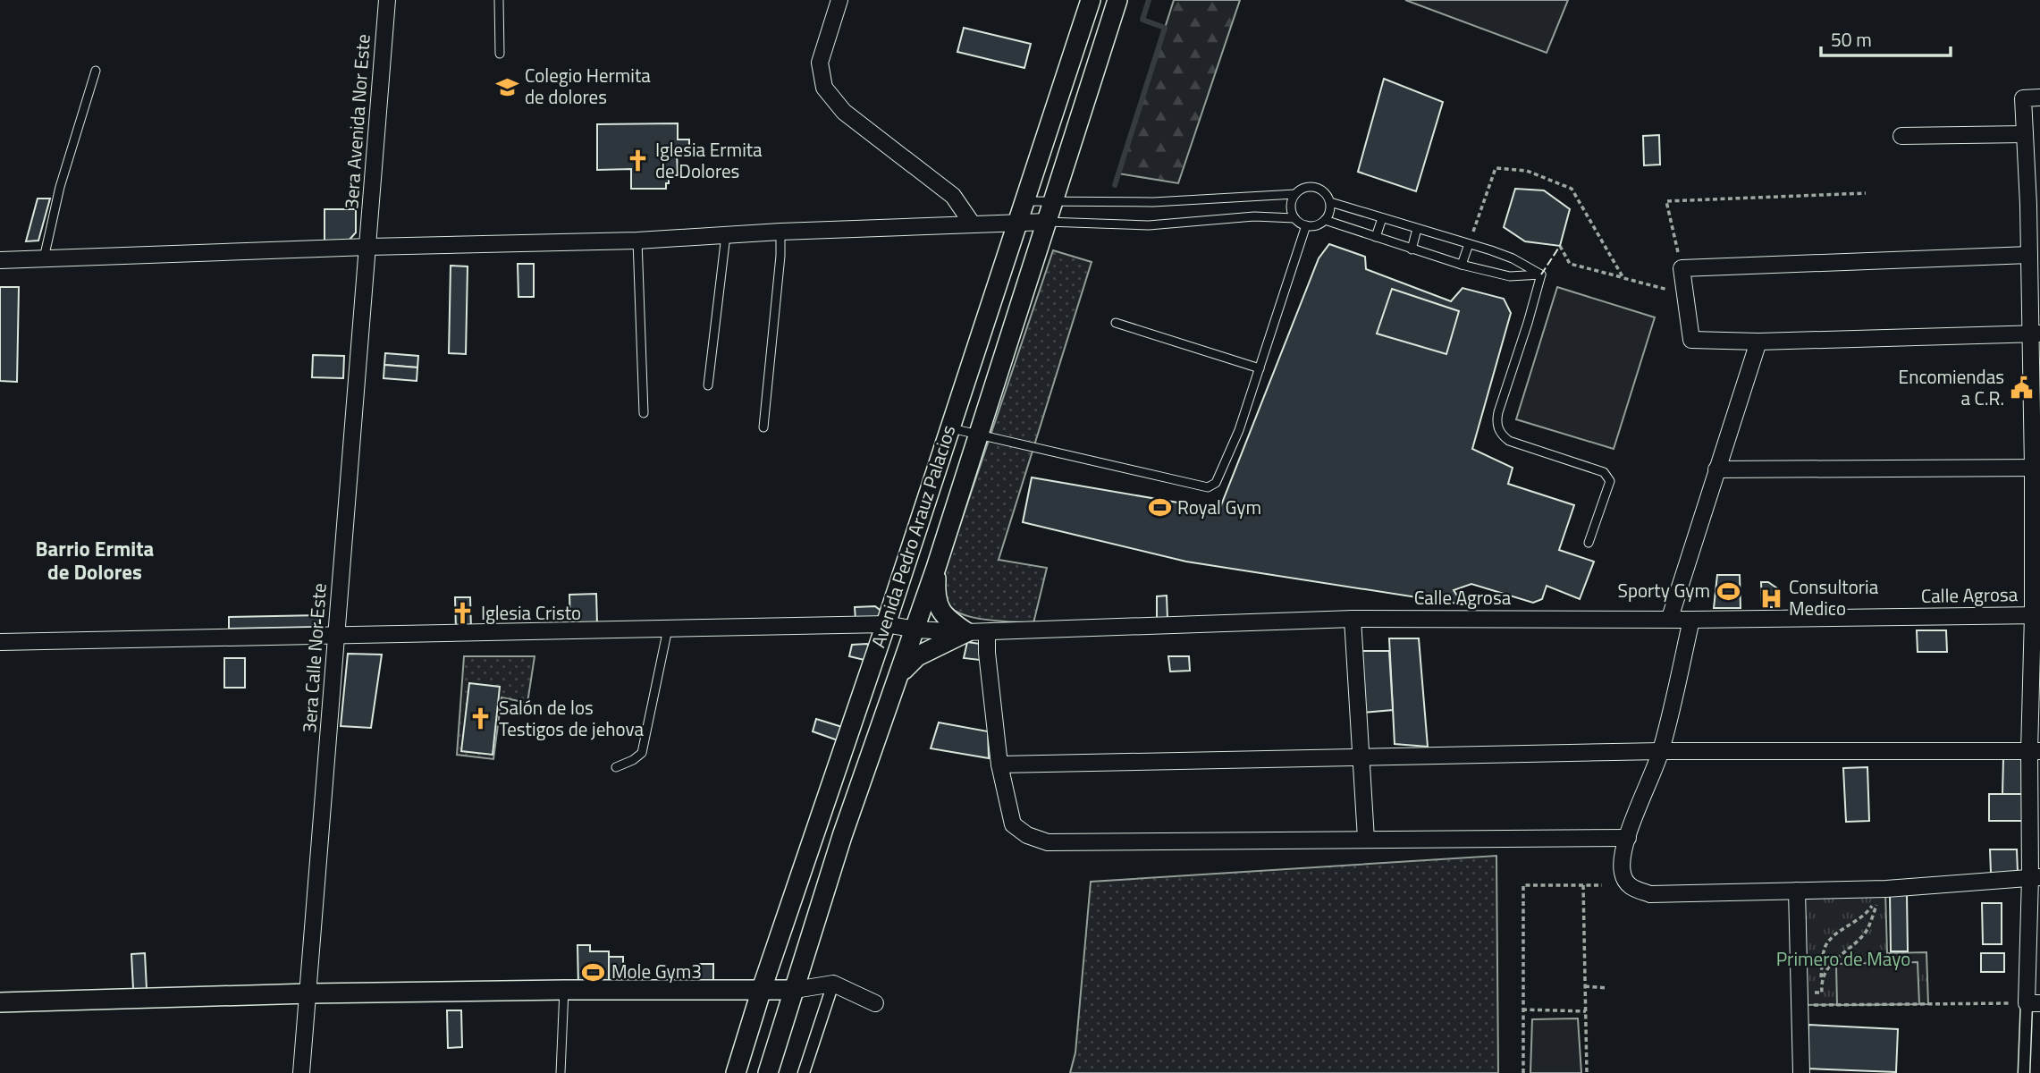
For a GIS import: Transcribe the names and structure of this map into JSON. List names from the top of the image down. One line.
{"streets":{"street":["3era Avenida Nor Este","Avenida Pedro Arauz Palacios","Calle Agrosa","3era Calle Nor Este"]},"crossings":[["3era Avenida Nor Este","3era Calle Nor Este"],["Avenida Pedro Arauz Palacios","Calle Agrosa"],["Calle Agrosa","3era Calle Nor Este"]],"districts":["Barrio Ermita de Dolores"],"parks":["Primero de Mayo"],"places":{"school or university":["Colegio Hermita de dolores"],"church":["Iglesia Ermita de Dolores","Iglesia Cristo","Salón de los Testigos de jehova"],"public building":["Encomiendas a C.R."],"sports":["Royal Gym","Sporty Gym","Mole Gym3"],"hospital":["Consultoria Medico"]},"scale_bar":"50 m"}
